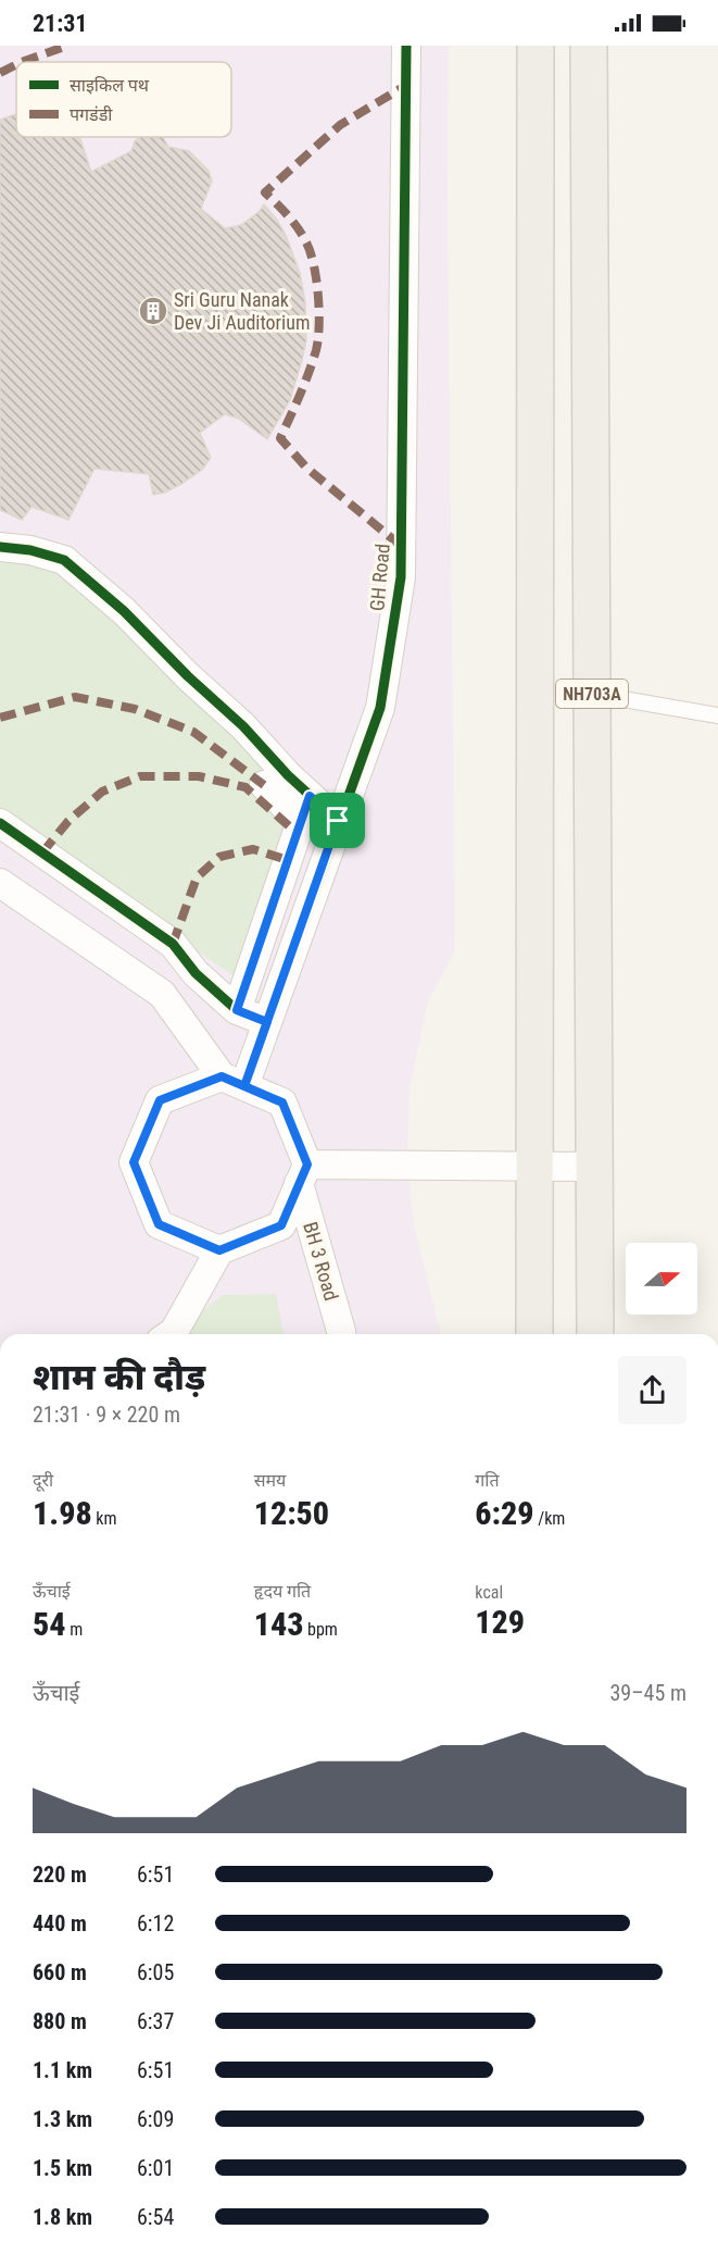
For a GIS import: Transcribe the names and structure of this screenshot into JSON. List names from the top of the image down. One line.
{"streets":{"highway":["NH703A"],"street":["GH Road","BH 3 Road"]},"crossings":[["GH Road","BH 3 Road"]],"places":{"building":["Sri Guru Nanak Dev Ji Auditorium"]},"legend":["साइकिल पथ","पगडंडी"],"north":"right","page":{"status":"21:31","heading":["शाम की दौड़","21:31 · 9 × 220 m"],"stats":[["दूरी","1.98 km"],["समय","12:50"],["गति","6:29 /km"],["ऊँचाई","54 m"],["हृदय गति","143 bpm"],["kcal","129"]],"chart":["ऊँचाई","39–45 m"],"list":[{"name":"220 m","note":"6:51"},{"name":"440 m","note":"6:12"},{"name":"660 m","note":"6:05"},{"name":"880 m","note":"6:37"},{"name":"1.1 km","note":"6:51"},{"name":"1.3 km","note":"6:09"},{"name":"1.5 km","note":"6:01"},{"name":"1.8 km","note":"6:54"}]}}
